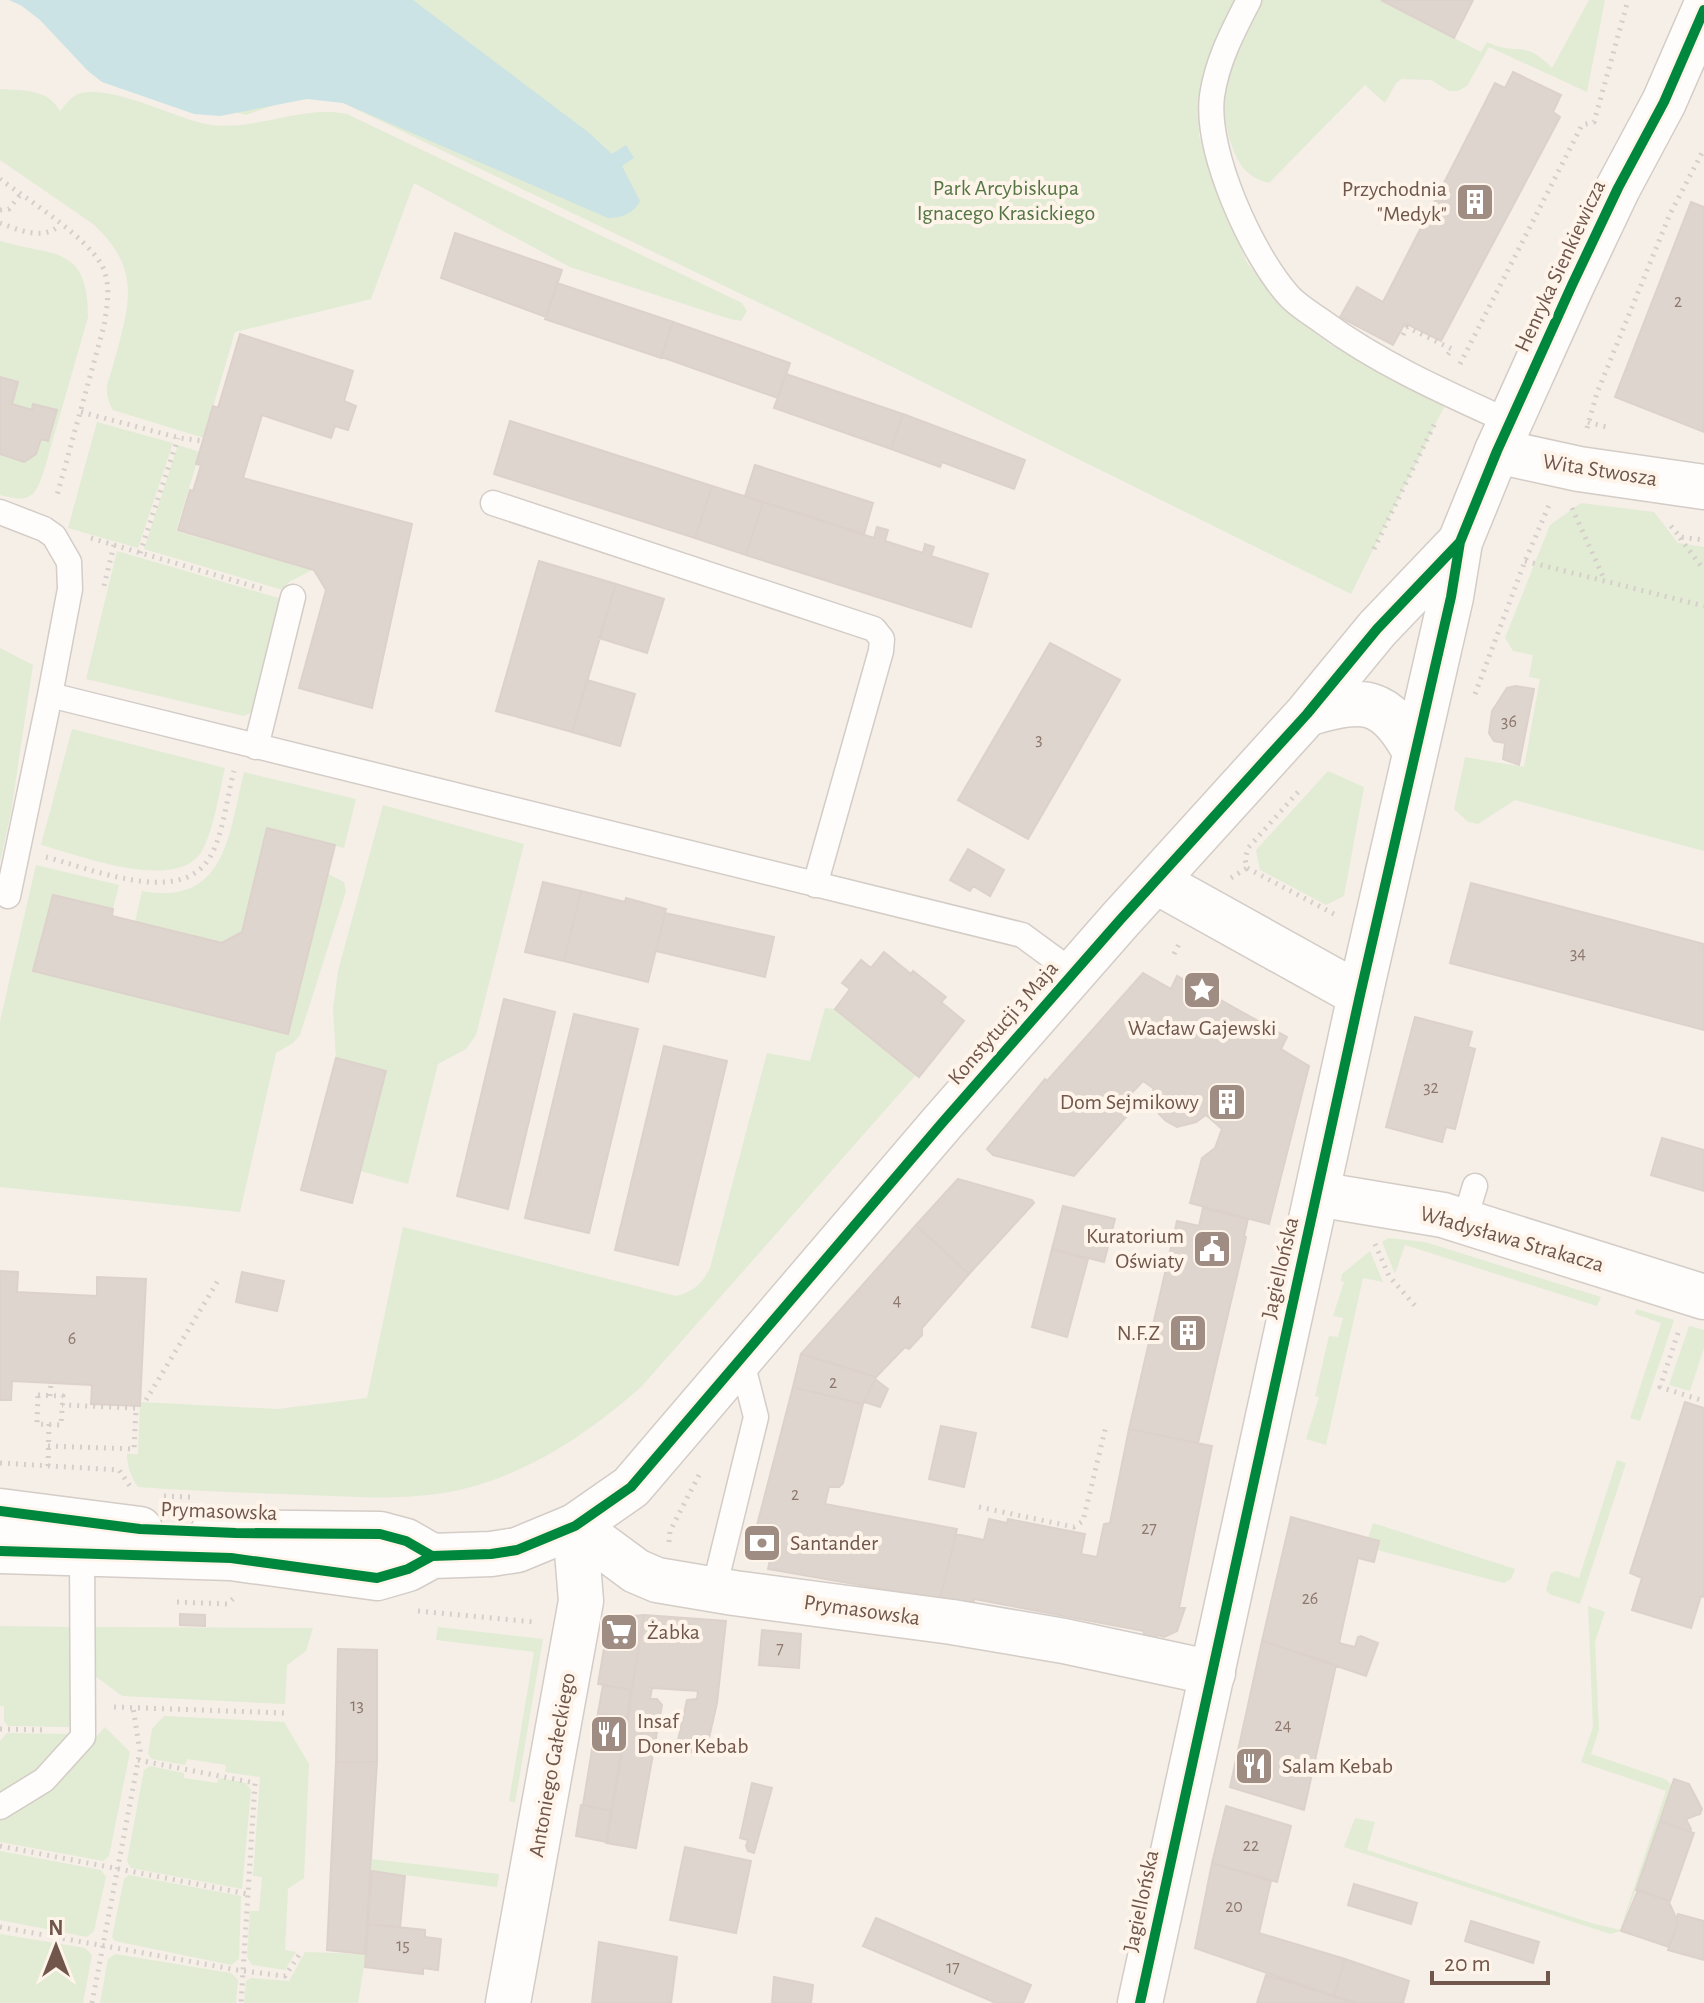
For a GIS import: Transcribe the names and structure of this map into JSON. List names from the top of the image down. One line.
{"streets":{"street":["Henryka Sienkiewicza","Wita Stwosza","Konstytucji 3 Maja","Władysława Strakacza","Jagiellońska","Prymasowska","Antoniego Gałeckiego"]},"crossings":[["Henryka Sienkiewicza","Wita Stwosza"],["Henryka Sienkiewicza","Konstytucji 3 Maja"],["Henryka Sienkiewicza","Jagiellońska"],["Konstytucji 3 Maja","Jagiellońska"],["Konstytucji 3 Maja","Prymasowska"],["Konstytucji 3 Maja","Antoniego Gałeckiego"],["Władysława Strakacza","Jagiellońska"],["Jagiellońska","Prymasowska"],["Prymasowska","Antoniego Gałeckiego"]],"parks":["Park Arcybiskupa Ignacego Krasickiego"],"places":{"building":["Przychodnia \"Medyk\"","Dom Sejmikowy","N.F.Z"],"place":["Wacław Gajewski"],"public building":["Kuratorium Oświaty"],"bank":["Santander"],"supermarket":["Żabka"],"restaurant":["Insaf Doner Kebab","Salam Kebab"]},"house_numbers":["2","36","3","34","32","4","6","2","2","27","26","7","13","24","22","20","15","17"],"scale_bar":"20 m","north":"top"}
